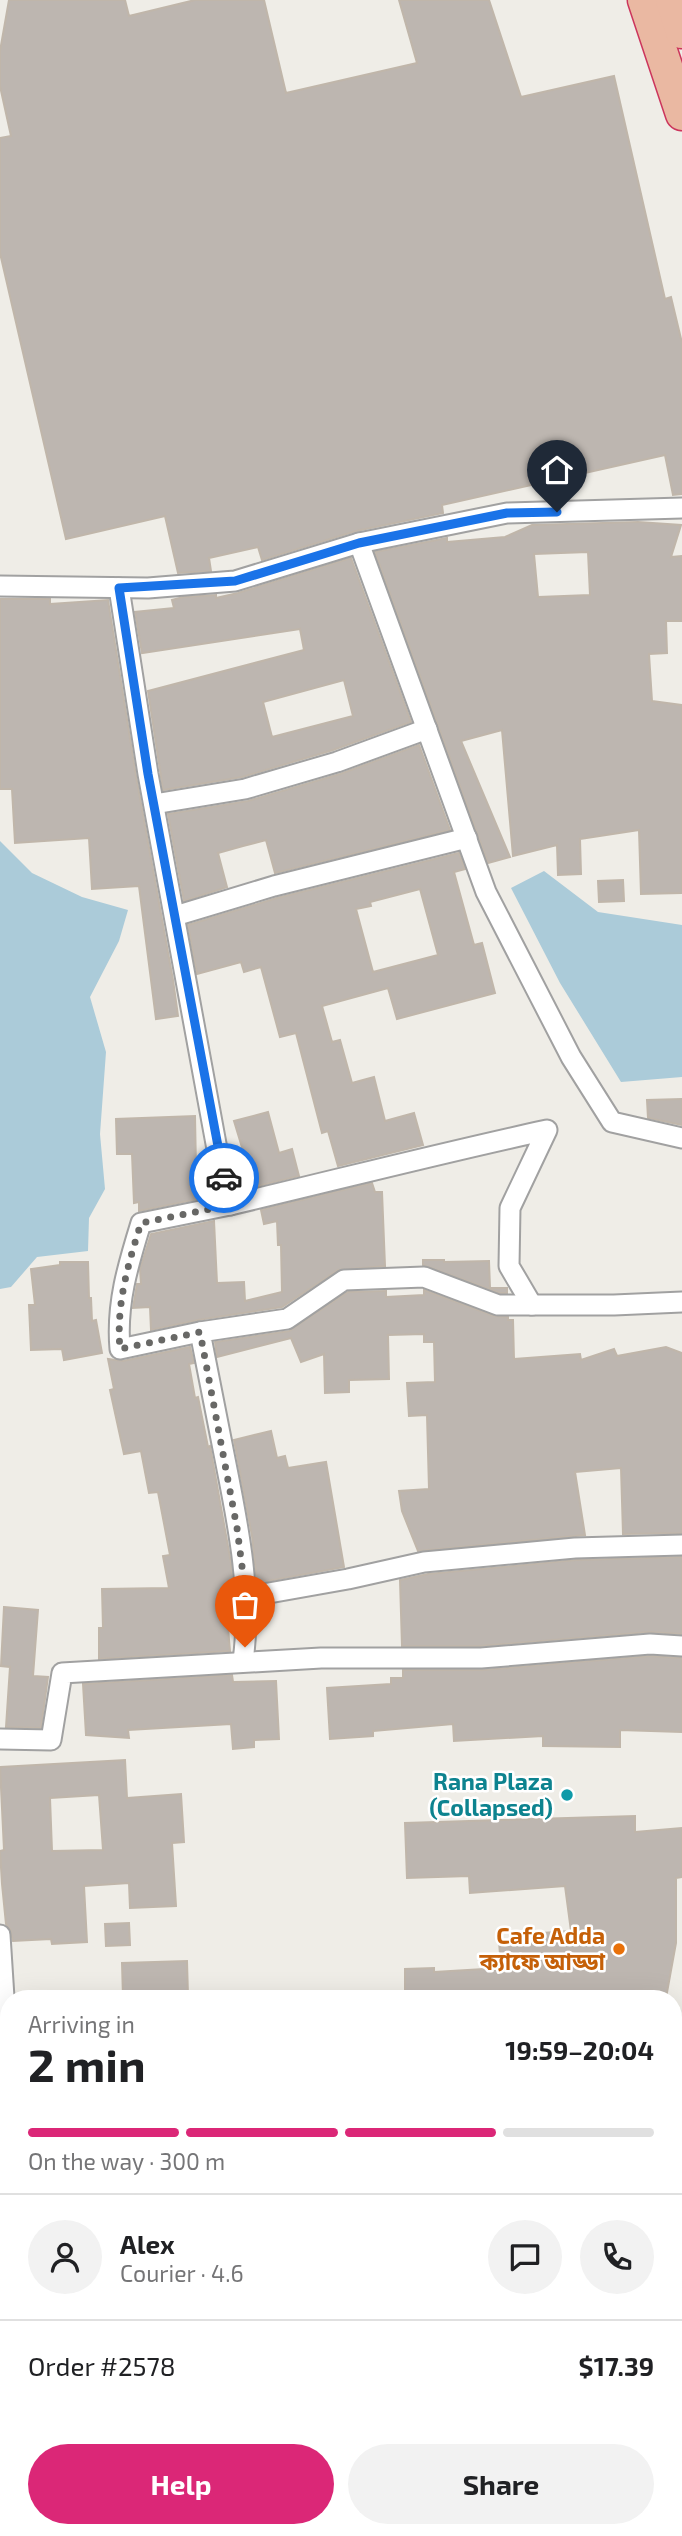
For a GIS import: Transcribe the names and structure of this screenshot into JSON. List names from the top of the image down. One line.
{"places":["Rana Plaza (Collapsed)","Cafe Adda ক্যাফে আড্ডা"],"page":{"heading":["2 min","Arriving in","19:59–20:04"],"panel":["Alex","Courier · 4.6","Order #2578","$17.39"],"bar":"On the way · 300 m","buttons":["Help","Share"]}}
